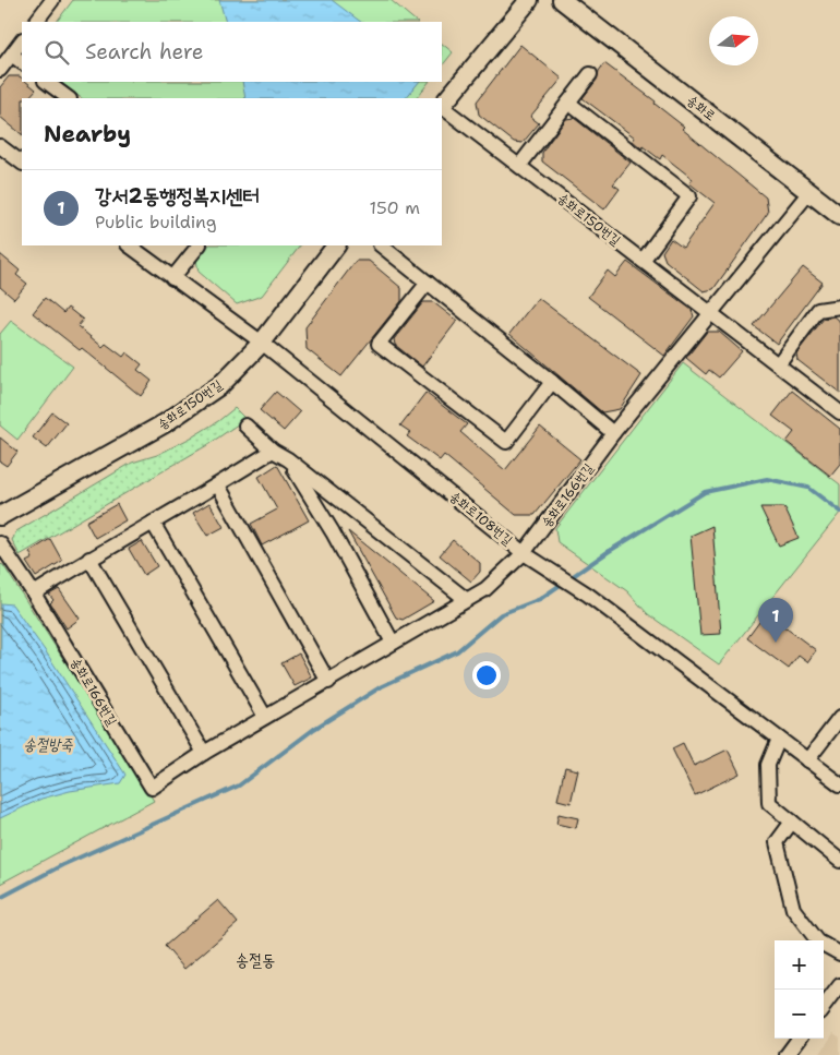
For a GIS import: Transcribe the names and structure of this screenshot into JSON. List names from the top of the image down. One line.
{"streets":{"street":["송화로","송화로150번길","송화로166번길","송화로108번길"]},"crossings":[["송화로","송화로166번길"],["송화로150번길","송화로166번길"],["송화로150번길","송화로108번길"],["송화로166번길","송화로108번길"]],"districts":["송절동"],"water":["송절방죽"],"north":"right","page":{"search":"Search here","heading":"Nearby","list":[{"mark":"1","name":"강서2동행정복지센터","note":"Public building","value":"150 m"}],"pins":"1","map_buttons":["+","−"]}}
